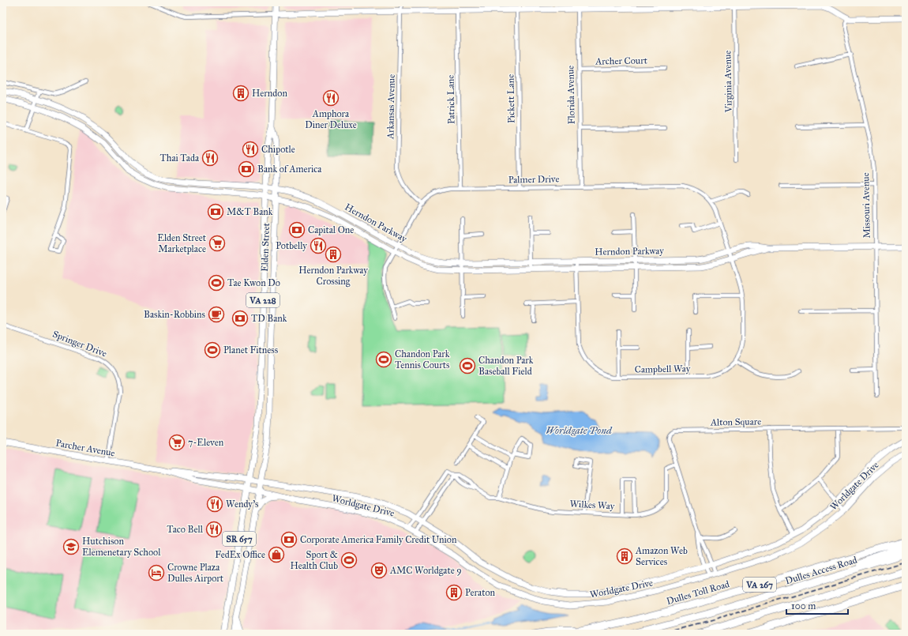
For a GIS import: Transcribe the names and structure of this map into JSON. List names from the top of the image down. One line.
{"streets":{"highway":["Dulles Access Road","VA 267","Dulles Toll Road"],"main road":["Florida Avenue","Herndon Parkway","Elden Street","VA 228","Parcher Avenue","Worldgate Drive","SR 657"],"street":["Archer Court","Virginia Avenue","Pickett Lane","Patrick Lane","Arkansas Avenue","Palmer Drive","Missouri Avenue","Springer Drive","Campbell Way","Alton Square","Wilkes Way"]},"crossings":[["Archer Court","Florida Avenue"],["Florida Avenue","Palmer Drive"],["Pickett Lane","Palmer Drive"],["Patrick Lane","Palmer Drive"],["Arkansas Avenue","Palmer Drive"],["Palmer Drive","Herndon Parkway"],["Palmer Drive","Campbell Way"],["Missouri Avenue","Herndon Parkway"],["Herndon Parkway","Elden Street"],["Herndon Parkway","Campbell Way"],["Elden Street","Parcher Avenue"],["Elden Street","Worldgate Drive"],["Elden Street","SR 657"],["Springer Drive","Parcher Avenue"],["Alton Square","Worldgate Drive"],["Alton Square","Wilkes Way"],["Parcher Avenue","Worldgate Drive"],["Parcher Avenue","SR 657"],["Worldgate Drive","Wilkes Way"],["Worldgate Drive","SR 657"]],"water":["Worldgate Pond"],"places":{"building":["Herndon","Herndon Parkway Crossing","Amazon Web Services","Peraton"],"restaurant":["Amphora Diner Deluxe","Chipotle","Thai Tada","Potbelly","Wendy's","Taco Bell"],"bank":["Bank of America","M&T Bank","Capital One","TD Bank","Corporate America Family Credit Union"],"supermarket":["Elden Street Marketplace","7-Eleven"],"sports":["Tae Kwon Do","Planet Fitness","Chandon Park Tennis Courts","Chandon Park Baseball Field","Sport & Health Club"],"cafe":["Baskin-Robbins"],"school or university":["Hutchison Elemenetary School"],"shop":["FedEx Office"],"theatre":["AMC Worldgate 9"],"hotel":["Crowne Plaza Dulles Airport"]},"scale_bar":"100 m"}
